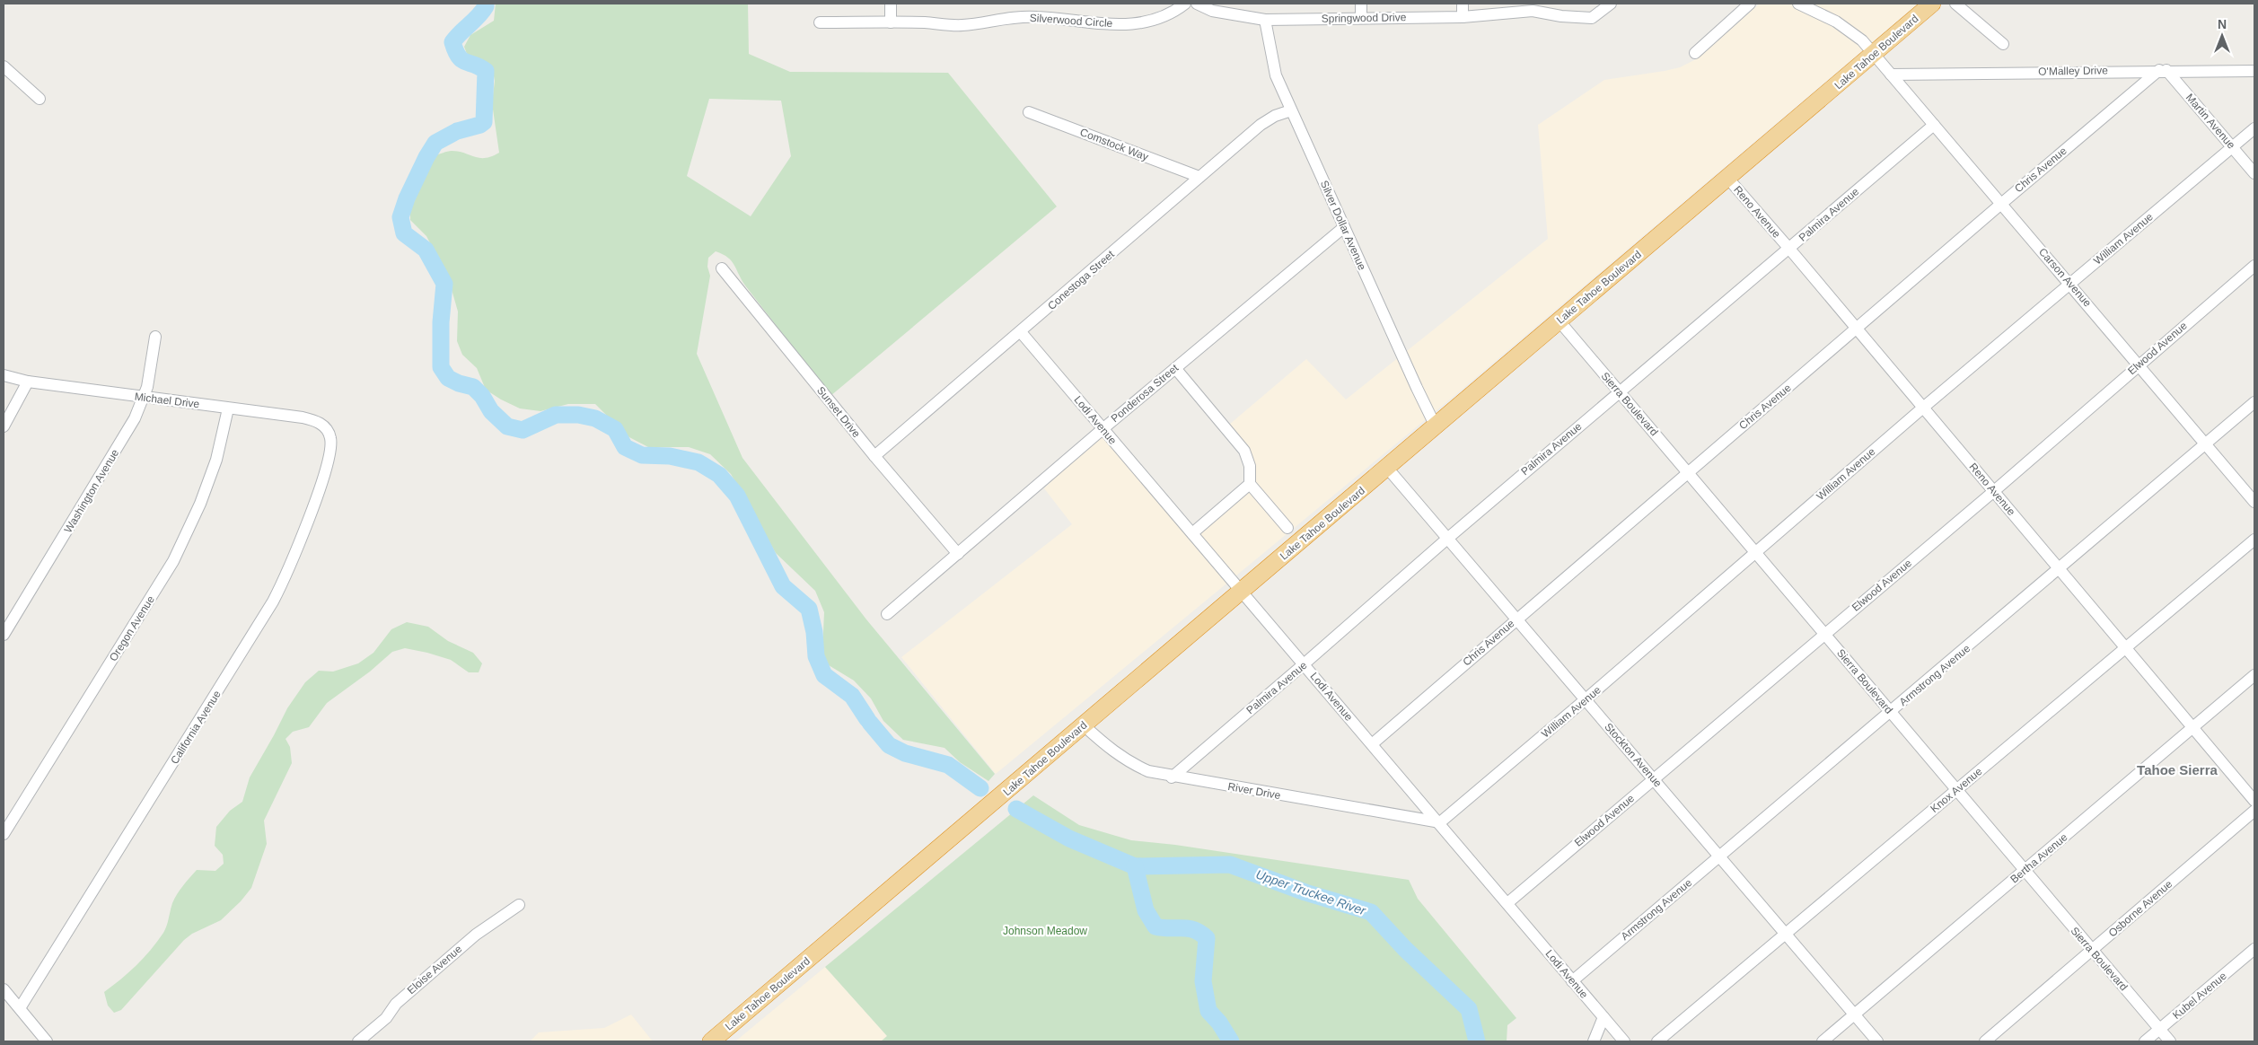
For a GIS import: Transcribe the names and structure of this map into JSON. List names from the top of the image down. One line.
{"streets":{"highway":["Lake Tahoe Boulevard"],"street":["Springwood Drive","Silverwood Circle","O'Malley Drive","Martin Avenue","Comstock Way","Chris Avenue","Reno Avenue","Palmira Avenue","Silver Dollar Avenue","William Avenue","Carson Avenue","Conestoga Street","Elwood Avenue","Ponderosa Street","Michael Drive","Sierra Boulevard","Sunset Drive","Lodi Avenue","Washington Avenue","Oregon Avenue","Armstrong Avenue","California Avenue","Stockton Avenue","Knox Avenue","River Drive","Bertha Avenue","Osborne Avenue","Eloise Avenue","Kubel Avenue"]},"crossings":[["Springwood Drive","Silver Dollar Avenue"],["Lake Tahoe Boulevard","Reno Avenue"],["Lake Tahoe Boulevard","Silver Dollar Avenue"],["Lake Tahoe Boulevard","Carson Avenue"],["Lake Tahoe Boulevard","Sierra Boulevard"],["Lake Tahoe Boulevard","Lodi Avenue"],["Lake Tahoe Boulevard","Stockton Avenue"],["Lake Tahoe Boulevard","River Drive"],["O'Malley Drive","Martin Avenue"],["O'Malley Drive","Chris Avenue"],["O'Malley Drive","Carson Avenue"],["Martin Avenue","Chris Avenue"],["Martin Avenue","William Avenue"],["Comstock Way","Conestoga Street"],["Chris Avenue","Reno Avenue"],["Chris Avenue","Carson Avenue"],["Chris Avenue","Sierra Boulevard"],["Chris Avenue","Lodi Avenue"],["Chris Avenue","Stockton Avenue"],["Reno Avenue","Palmira Avenue"],["Reno Avenue","William Avenue"],["Reno Avenue","Elwood Avenue"],["Reno Avenue","Armstrong Avenue"],["Reno Avenue","Knox Avenue"],["Reno Avenue","Bertha Avenue"],["Palmira Avenue","Carson Avenue"],["Palmira Avenue","Sierra Boulevard"],["Palmira Avenue","Lodi Avenue"],["Palmira Avenue","Stockton Avenue"],["Palmira Avenue","River Drive"],["Silver Dollar Avenue","Conestoga Street"],["Silver Dollar Avenue","Ponderosa Street"],["William Avenue","Carson Avenue"],["William Avenue","Sierra Boulevard"],["William Avenue","Lodi Avenue"],["William Avenue","Stockton Avenue"],["William Avenue","River Drive"],["Carson Avenue","Elwood Avenue"],["Carson Avenue","Armstrong Avenue"],["Conestoga Street","Sunset Drive"],["Conestoga Street","Lodi Avenue"],["Elwood Avenue","Sierra Boulevard"],["Elwood Avenue","Lodi Avenue"],["Elwood Avenue","Stockton Avenue"],["Ponderosa Street","Sunset Drive"],["Ponderosa Street","Lodi Avenue"],["Michael Drive","Washington Avenue"],["Michael Drive","Oregon Avenue"],["Michael Drive","California Avenue"],["Sierra Boulevard","Armstrong Avenue"],["Sierra Boulevard","Knox Avenue"],["Sierra Boulevard","Bertha Avenue"],["Sierra Boulevard","Osborne Avenue"],["Sierra Boulevard","Kubel Avenue"],["Lodi Avenue","Armstrong Avenue"],["Lodi Avenue","River Drive"],["Armstrong Avenue","Stockton Avenue"],["Stockton Avenue","Knox Avenue"],["Stockton Avenue","Bertha Avenue"]],"districts":["Tahoe Sierra"],"water":["Upper Truckee River"],"parks":["Johnson Meadow"],"north":"top"}
